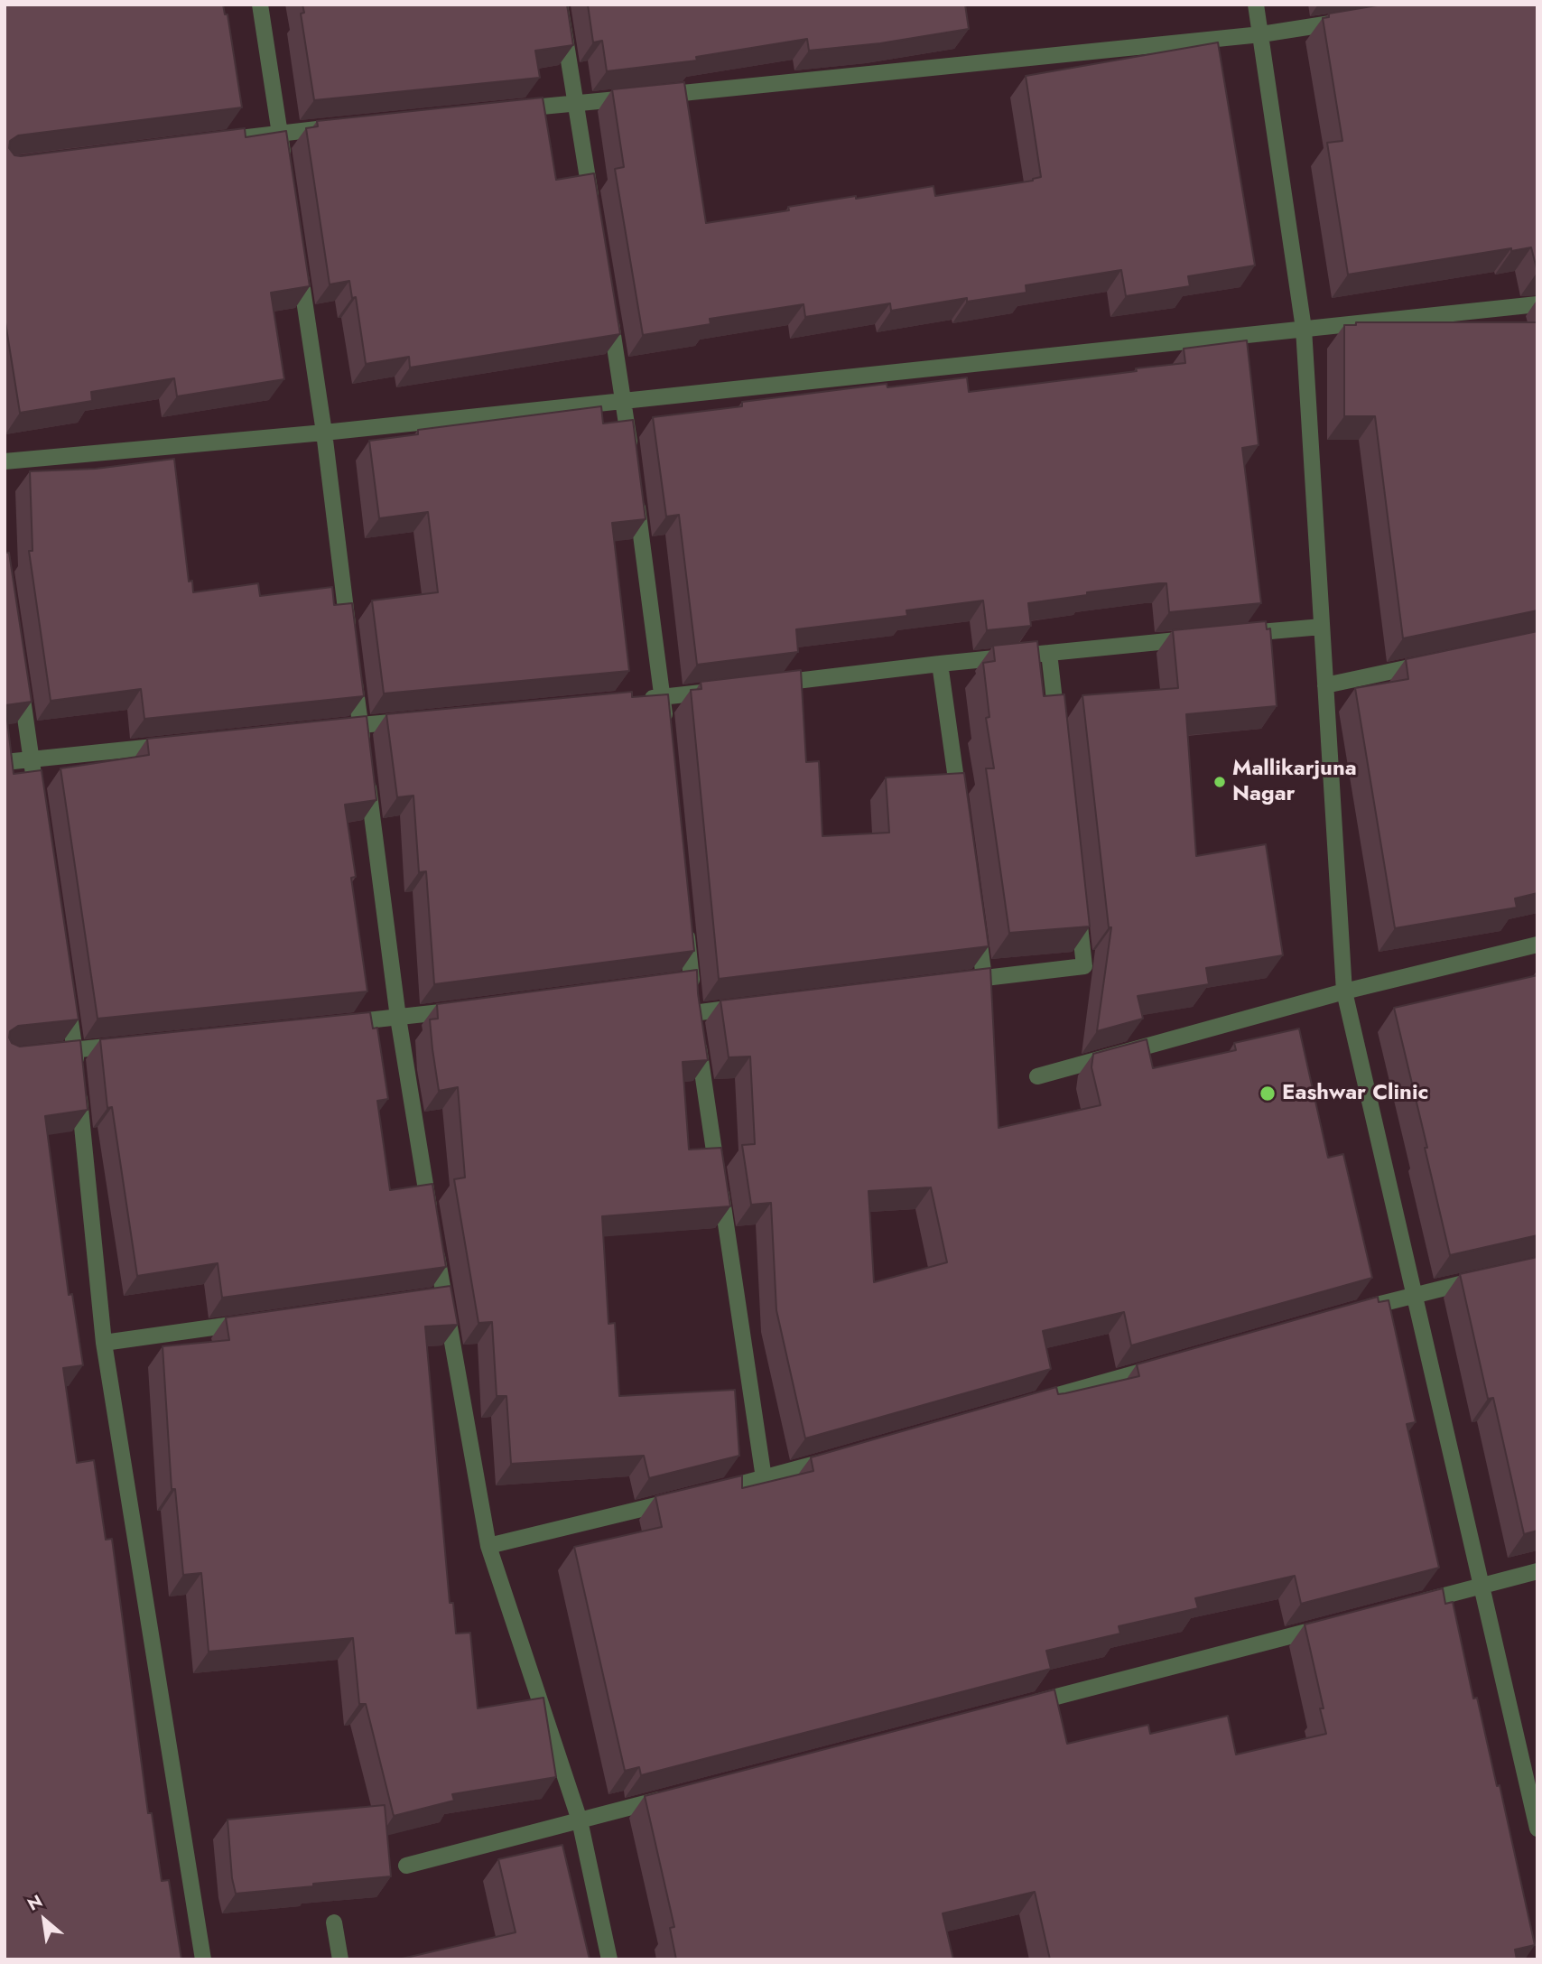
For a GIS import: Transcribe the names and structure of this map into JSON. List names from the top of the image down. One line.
{"places":["Mallikarjuna Nagar","Eashwar Clinic"],"north":"top left"}
